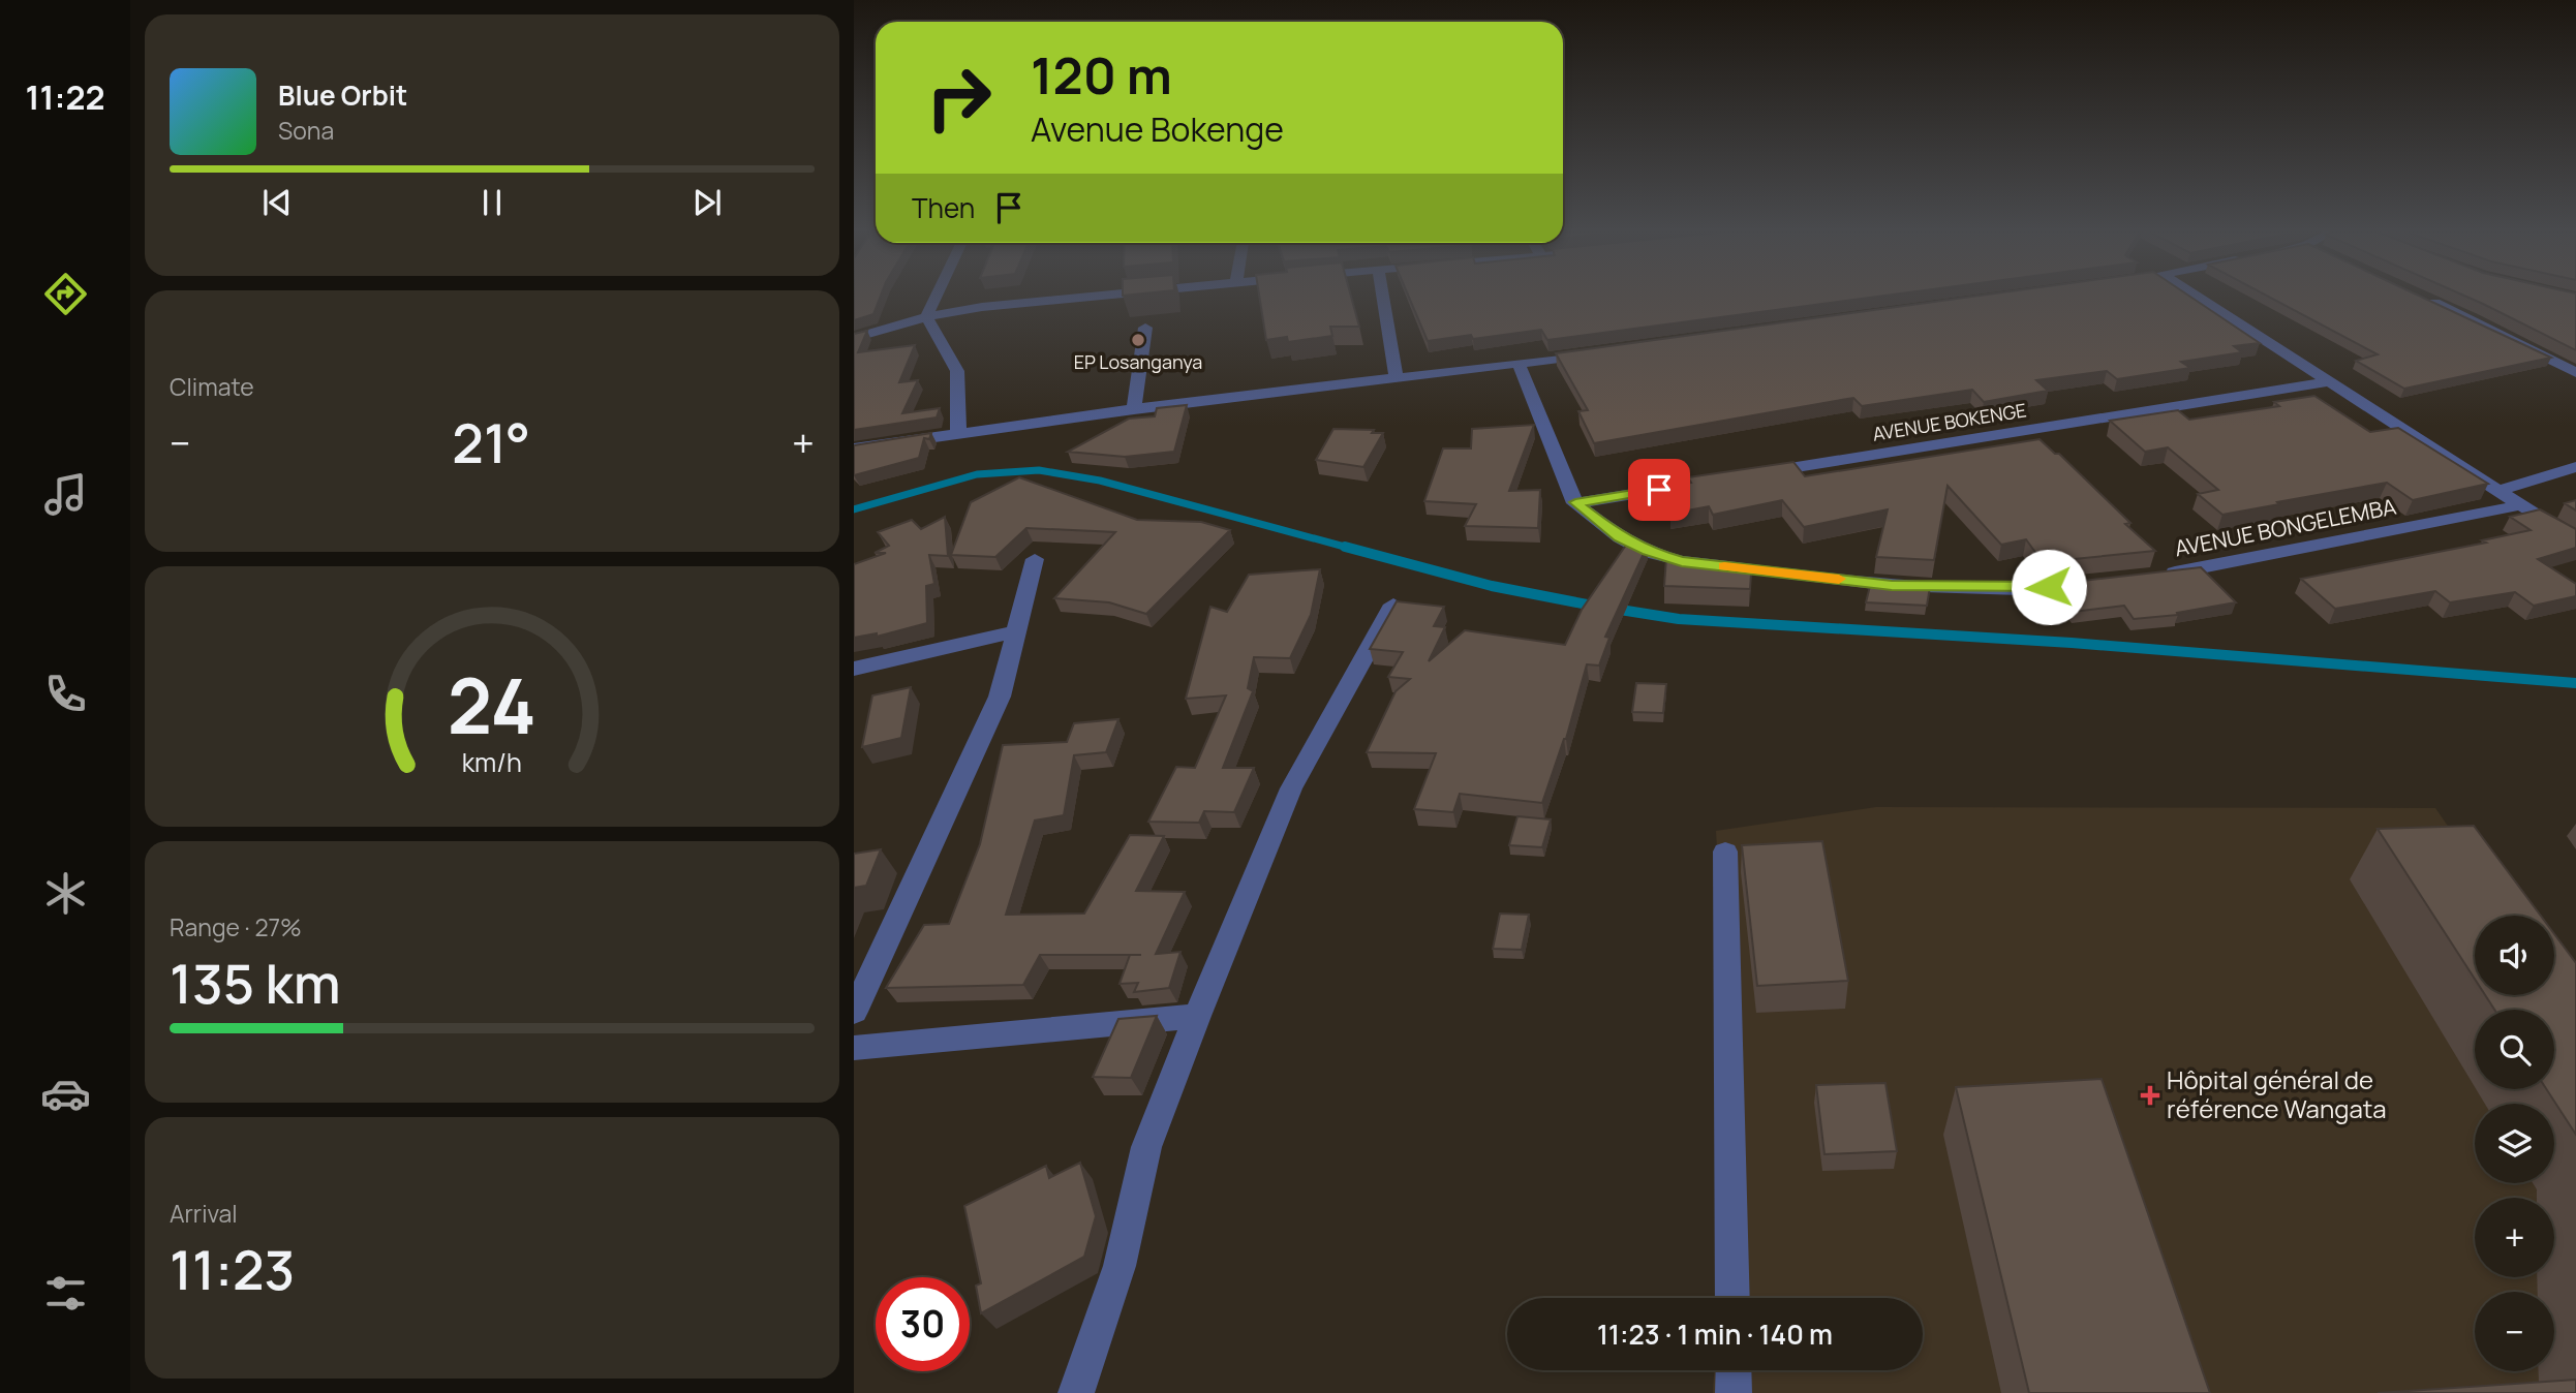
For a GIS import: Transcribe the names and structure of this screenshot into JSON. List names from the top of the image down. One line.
{"streets":{"street":["AVENUE BOKENGE","AVENUE BONGELEMBA"]},"places":{"other":["EP Losanganya"],"health":["Hôpital général de référence Wangata"]},"page":{"tabs":"11:22","turn":["120 m","Avenue Bokenge"],"song":["Blue Orbit","Sona"],"then":"Then","tile":["Climate",["Range · 27%","135 km"],["Arrival","11:23"]],"heat":["−","21°","+"],"map_buttons":["+","−"],"limit":"30","trip":"11:23 · 1 min · 140 m","gauge":["24","km/h"]}}
